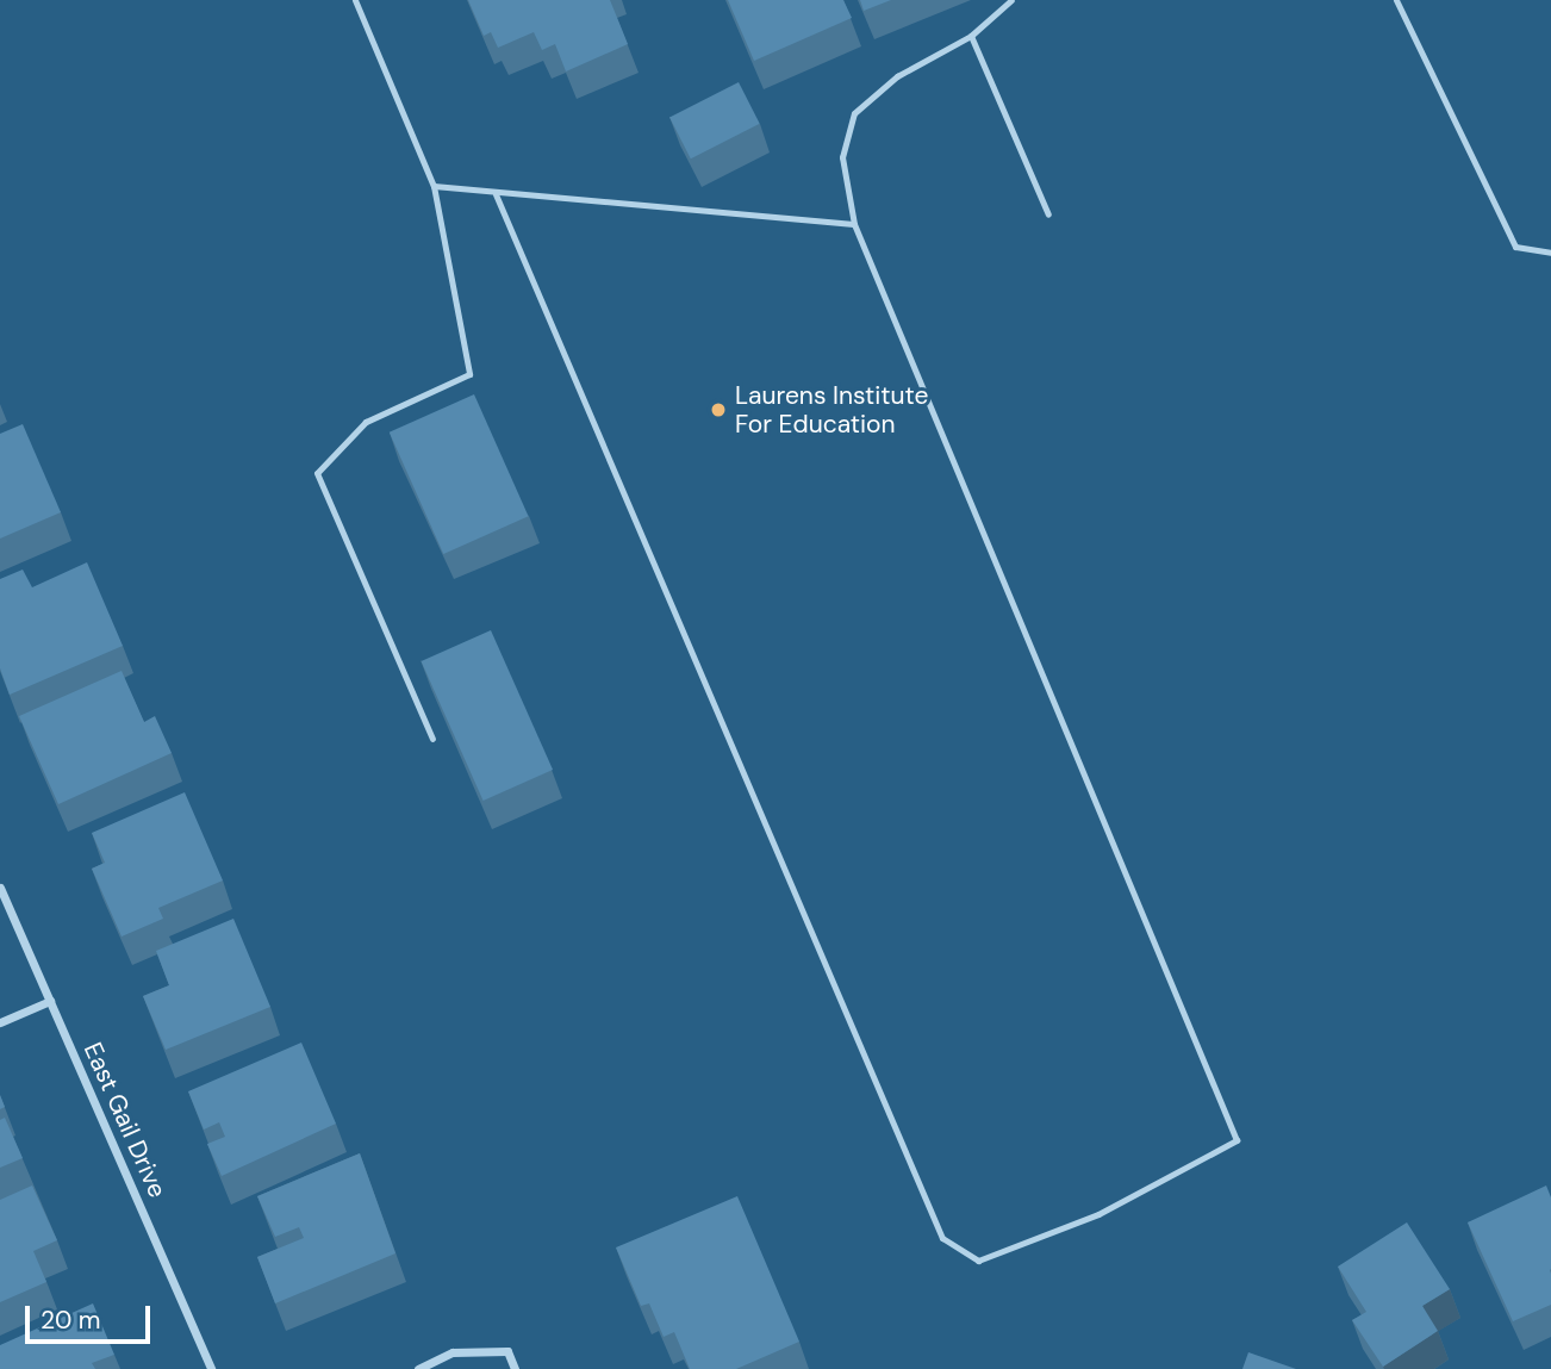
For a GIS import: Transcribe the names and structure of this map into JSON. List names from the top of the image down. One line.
{"streets":{"street":["East Gail Drive"]},"places":["Laurens Institute For Education"],"scale_bar":"20 m"}
